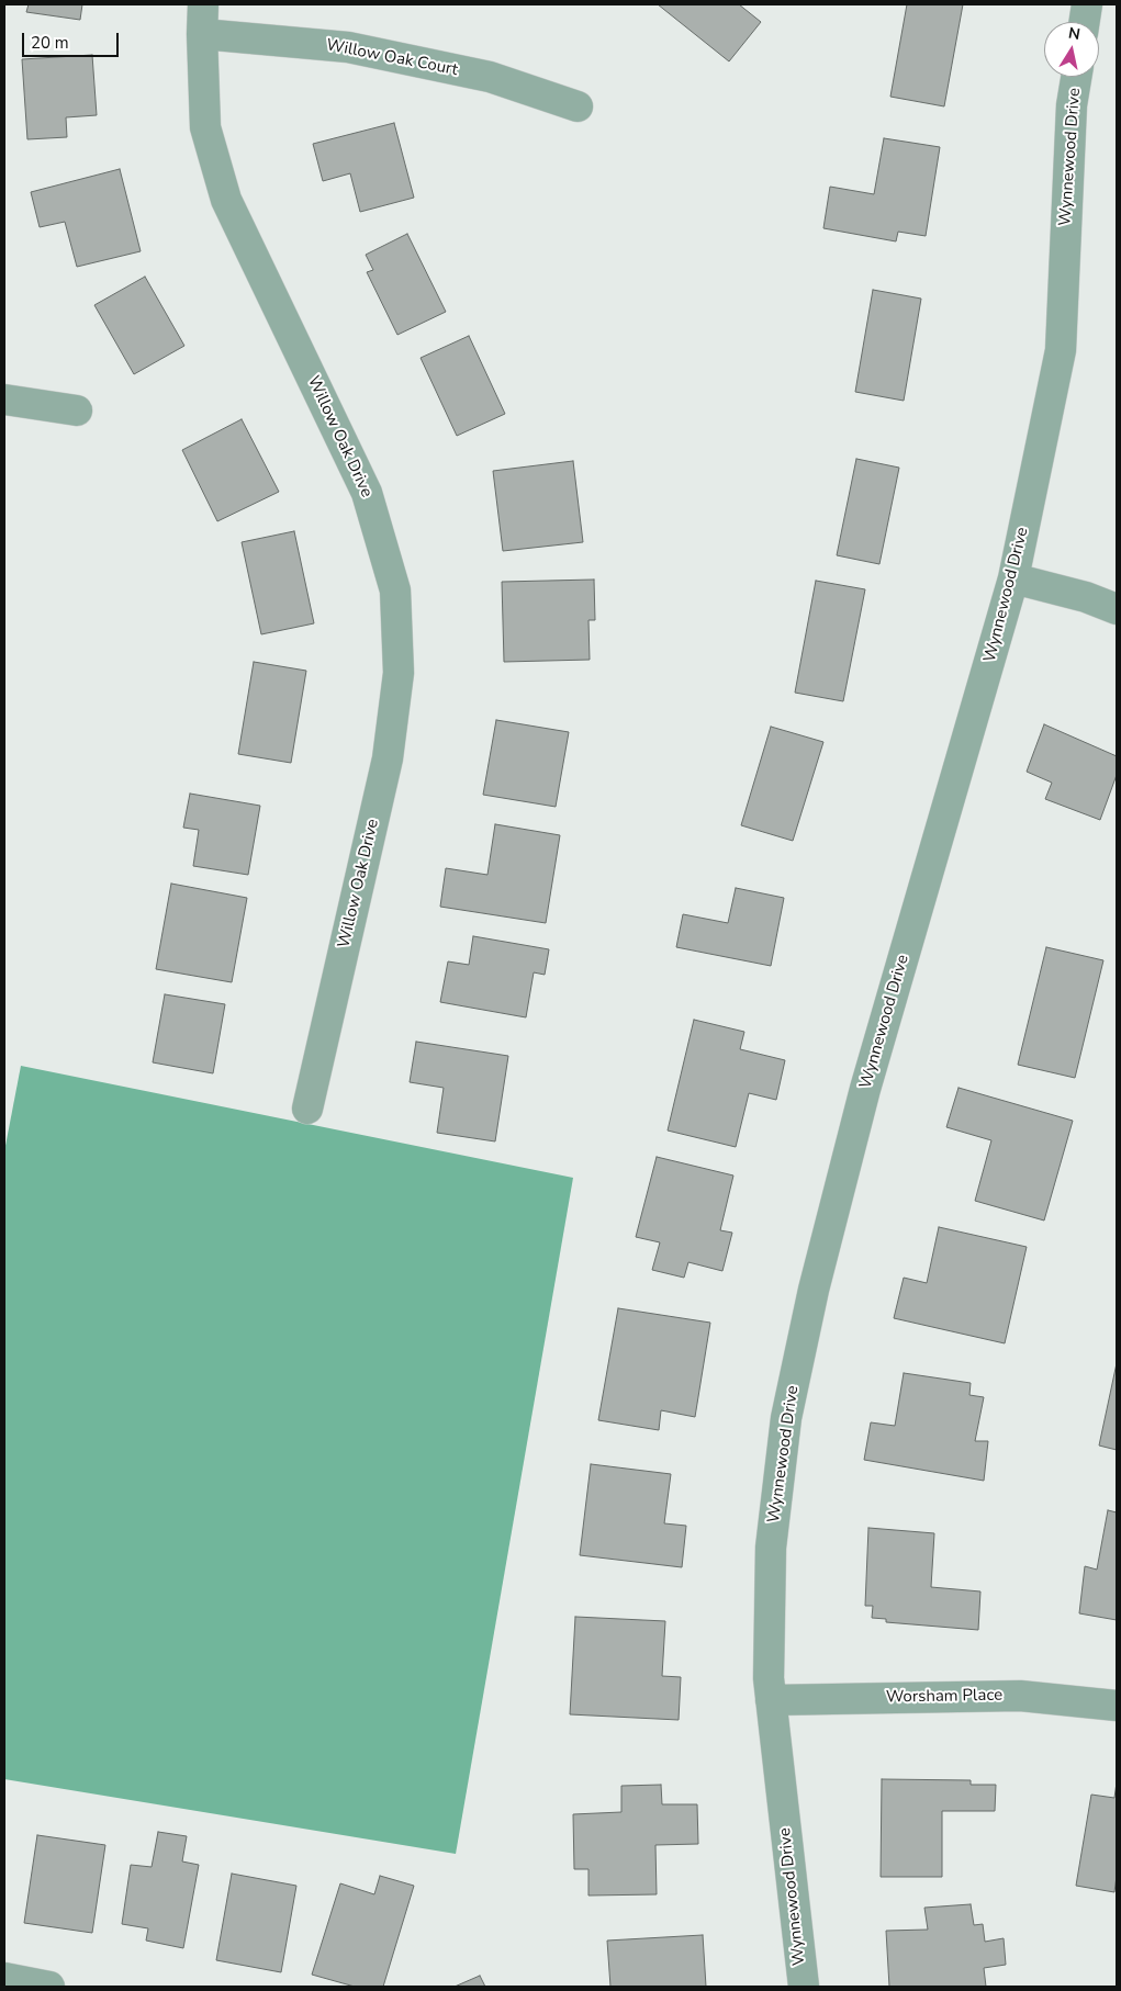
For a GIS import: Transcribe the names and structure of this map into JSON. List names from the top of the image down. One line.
{"streets":{"street":["Willow Oak Court","Wynnewood Drive","Willow Oak Drive","Worsham Place"]},"crossings":[["Willow Oak Court","Willow Oak Drive"],["Wynnewood Drive","Worsham Place"]],"scale_bar":"20 m","north":"top"}
